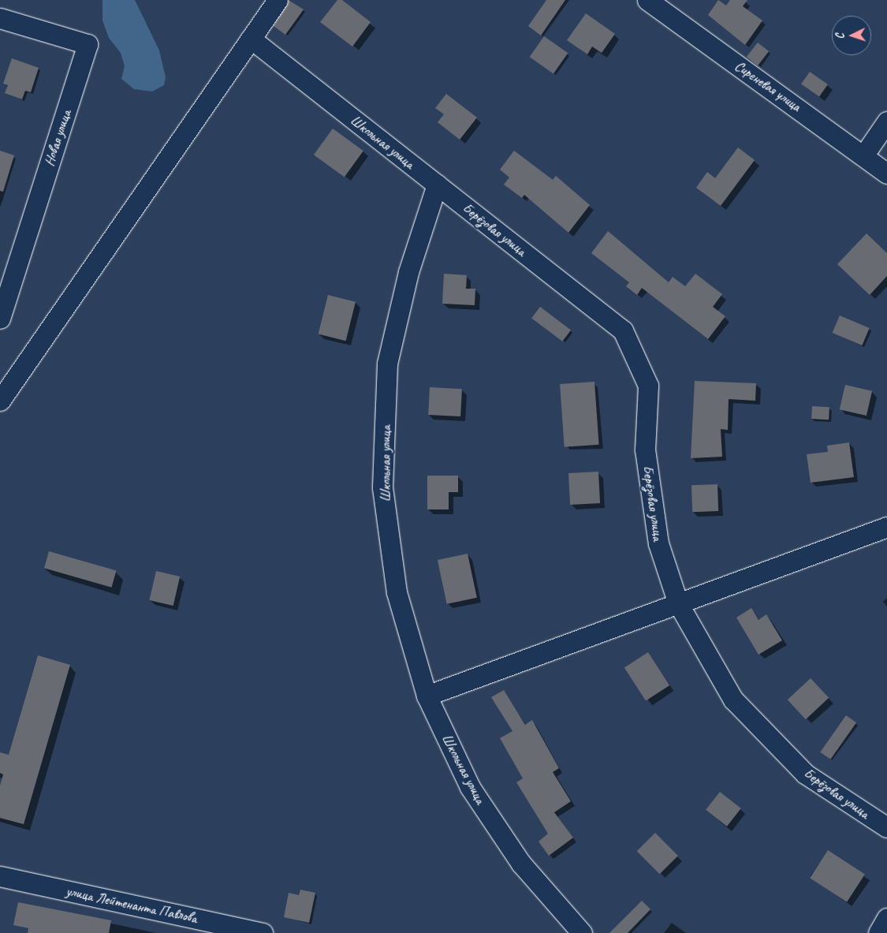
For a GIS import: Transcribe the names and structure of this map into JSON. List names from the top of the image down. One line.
{"streets":{"street":["Сиреневая улица","Новая улица","Школьная улица","Берёзовая улица","улица Лейтенанта Павлова"]},"crossings":[["Школьная улица","Берёзовая улица"]],"north":"left"}
